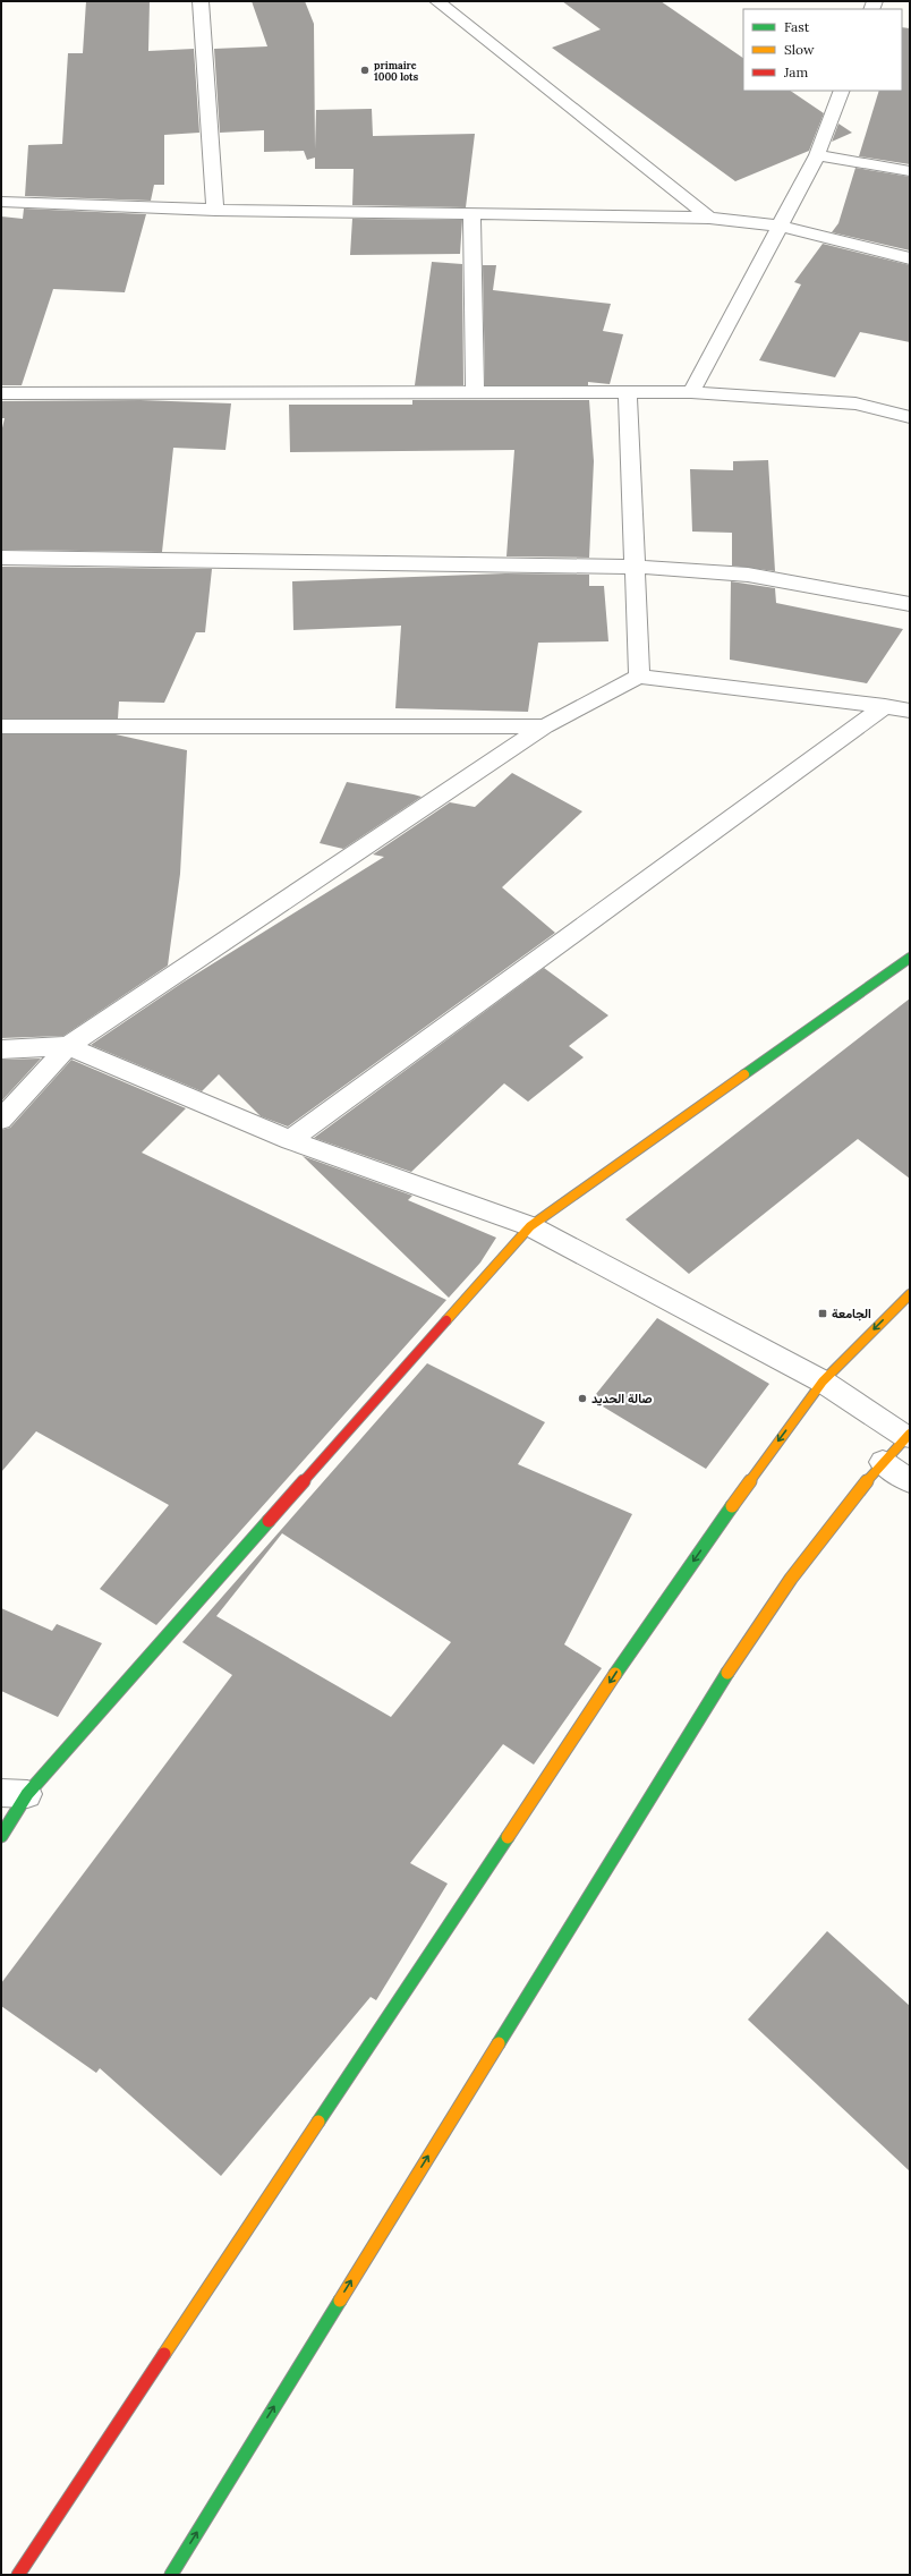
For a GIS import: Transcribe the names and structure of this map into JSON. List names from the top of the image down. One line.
{"places":{"other":["primaire 1000 lots","صالة الحديد"],"transit":["الجامعة"]},"legend":["Fast","Slow","Jam"]}
